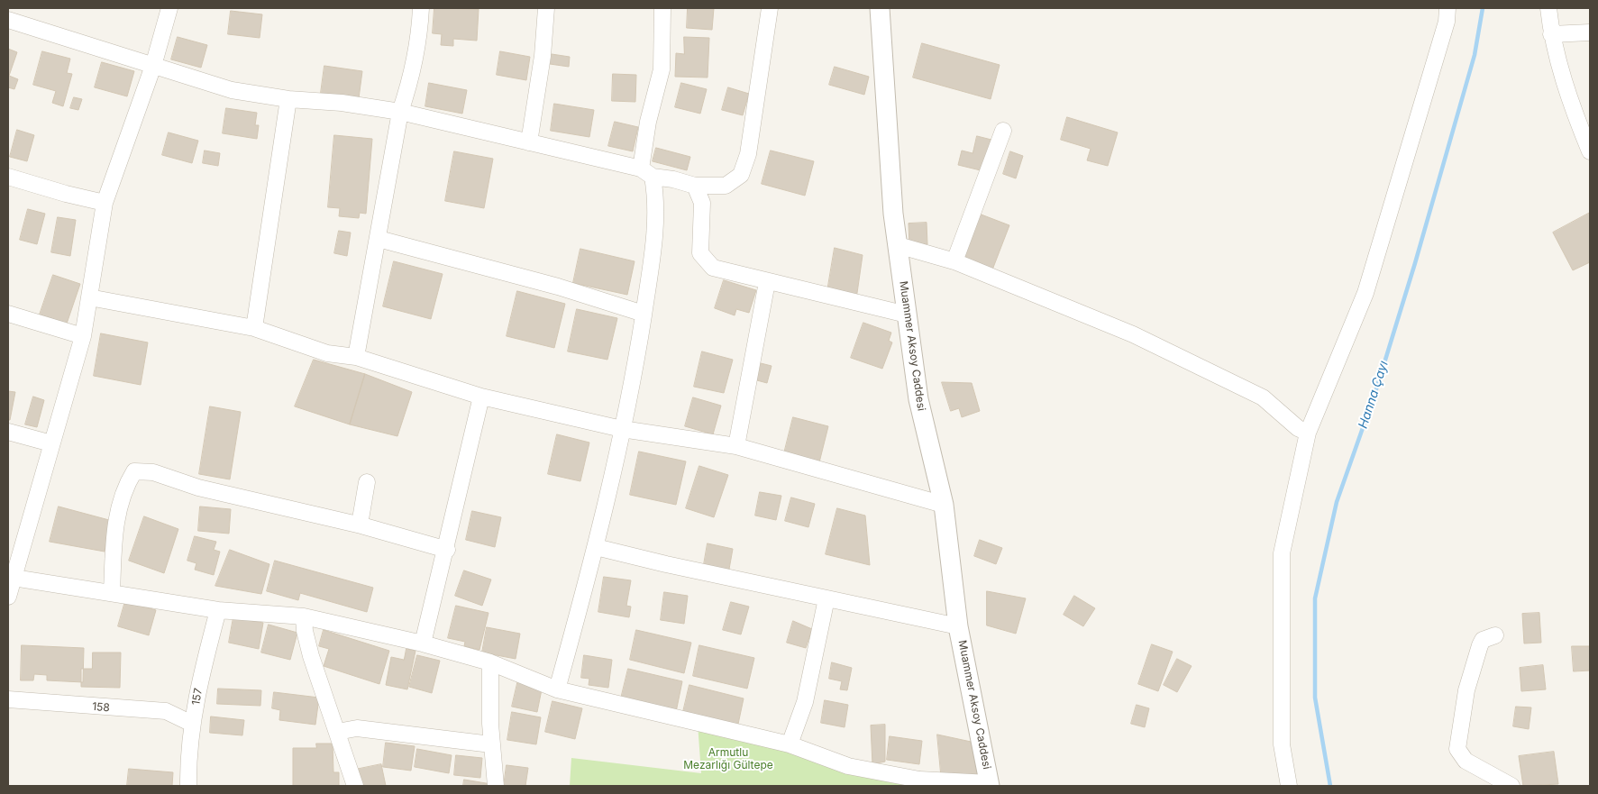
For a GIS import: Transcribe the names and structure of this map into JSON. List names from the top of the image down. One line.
{"streets":{"street":["Muammer Aksoy Caddesi","157","158"]},"crossings":[["157","158"]],"water":["Hanna Çayı"],"parks":["Armutlu Mezarlığı Gültepe"]}
